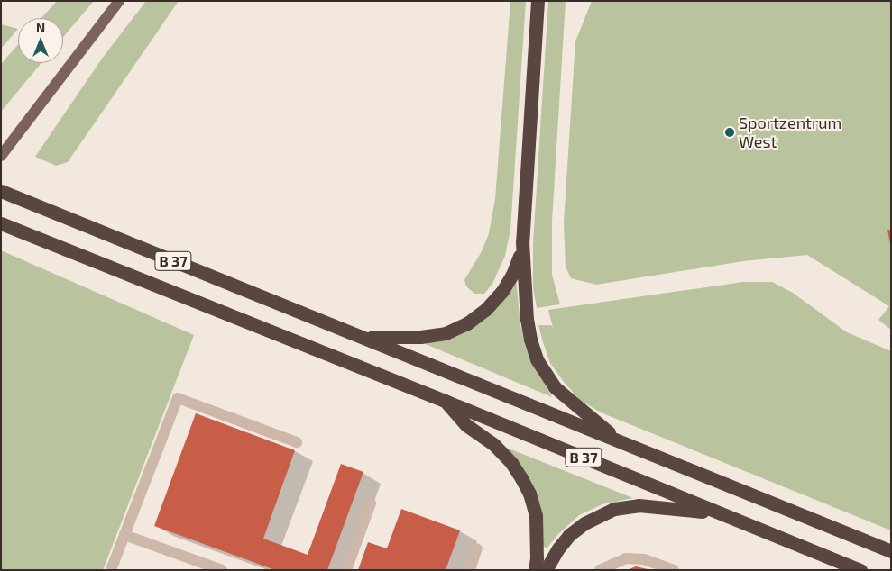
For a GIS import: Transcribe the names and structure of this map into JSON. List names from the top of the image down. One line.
{"streets":{"highway":["B 37"]},"places":["Sportzentrum West"],"north":"top"}
